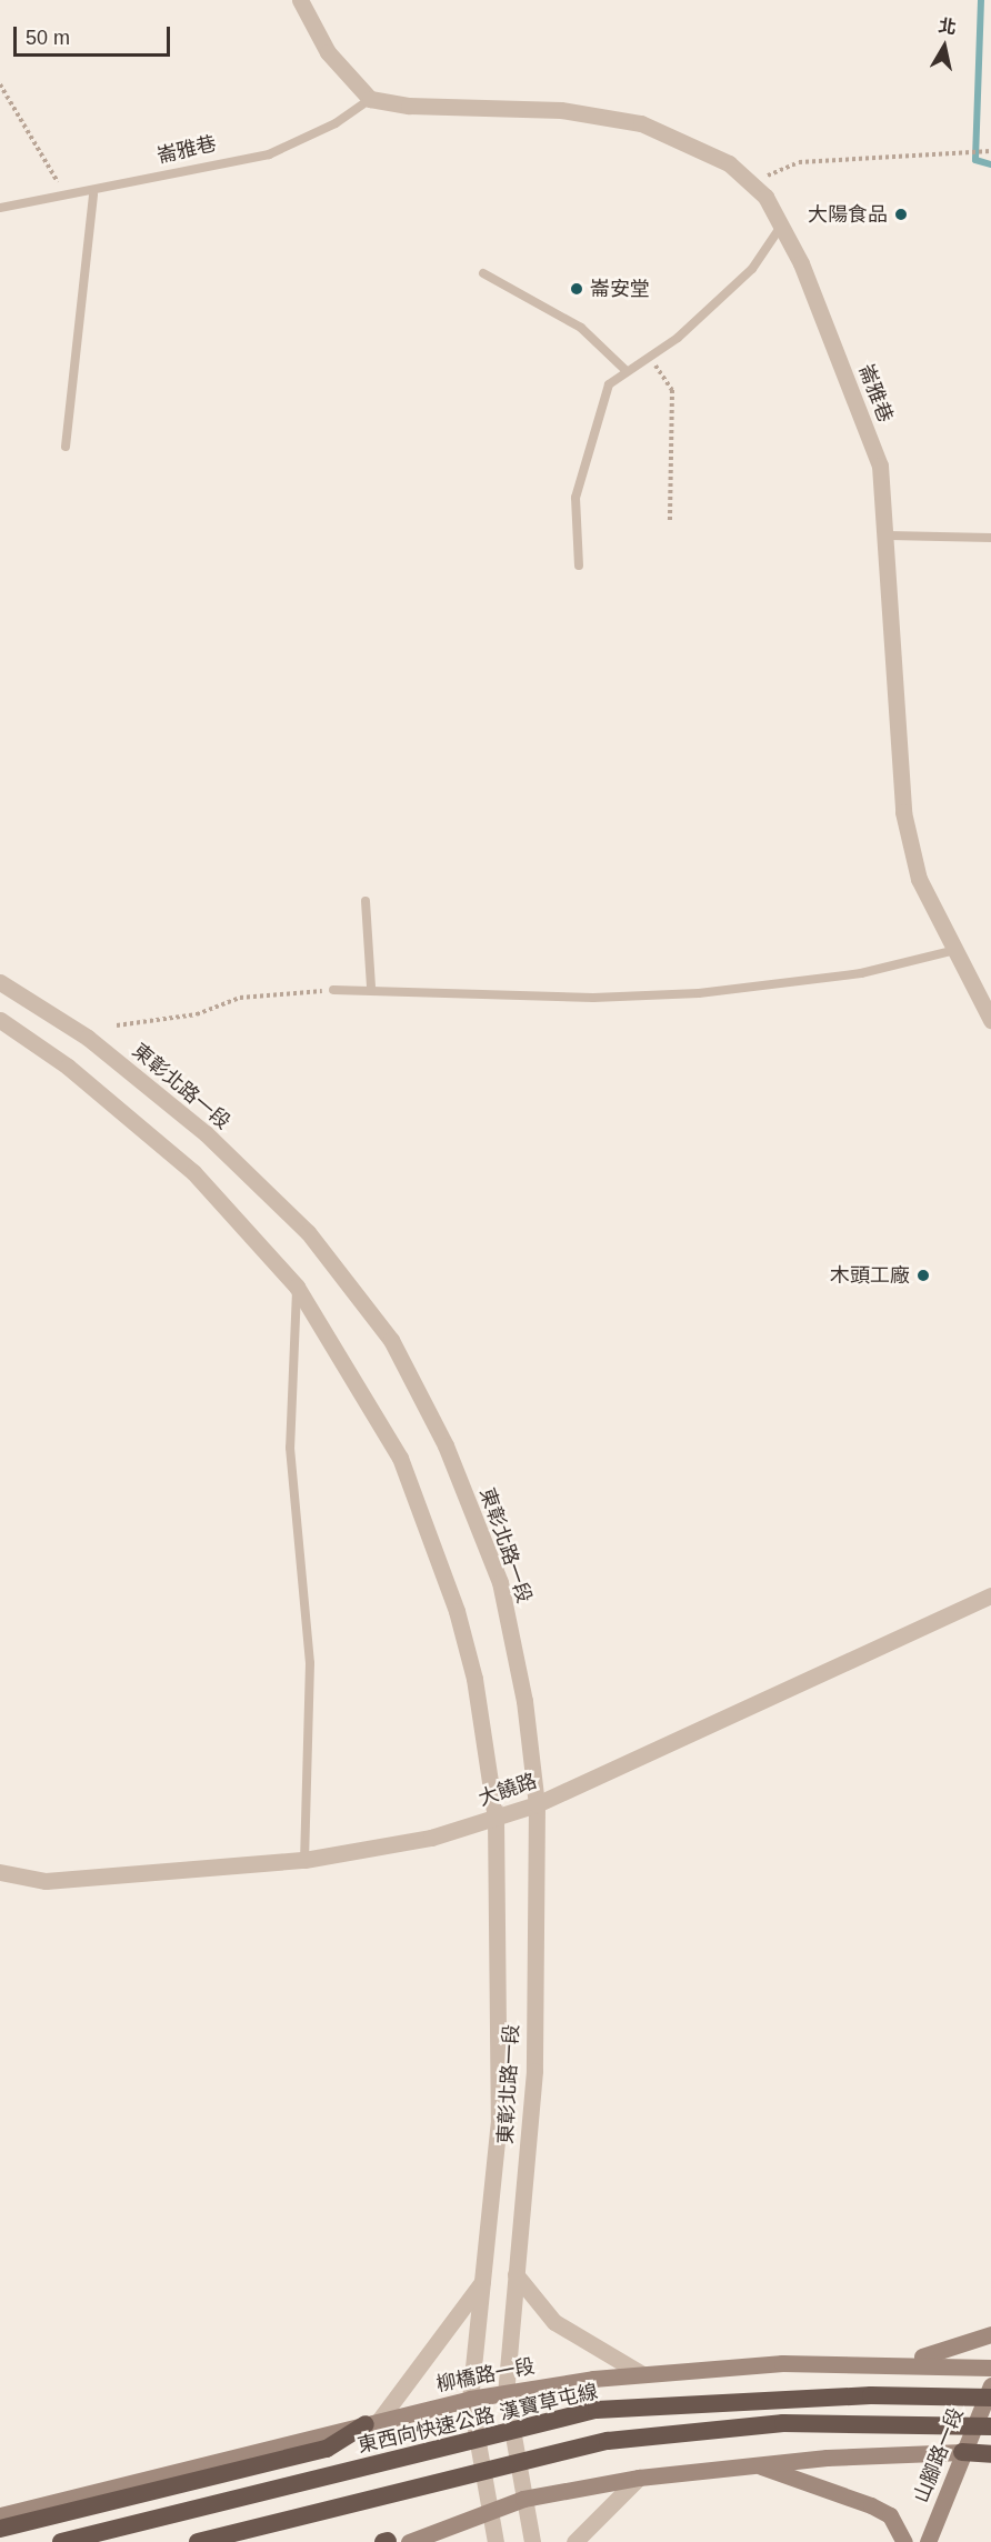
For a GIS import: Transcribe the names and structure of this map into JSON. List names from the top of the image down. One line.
{"streets":{"highway":["東西向快速公路 漢寶草屯線"],"main road":["柳橋路一段","山腳路一段"],"street":["崙雅巷","東彰北路一段","大饒路"]},"crossings":[["東彰北路一段","大饒路"],["東彰北路一段","柳橋路一段"]],"places":["大陽食品","崙安堂","木頭工廠"],"scale_bar":"50 m","north":"top"}
